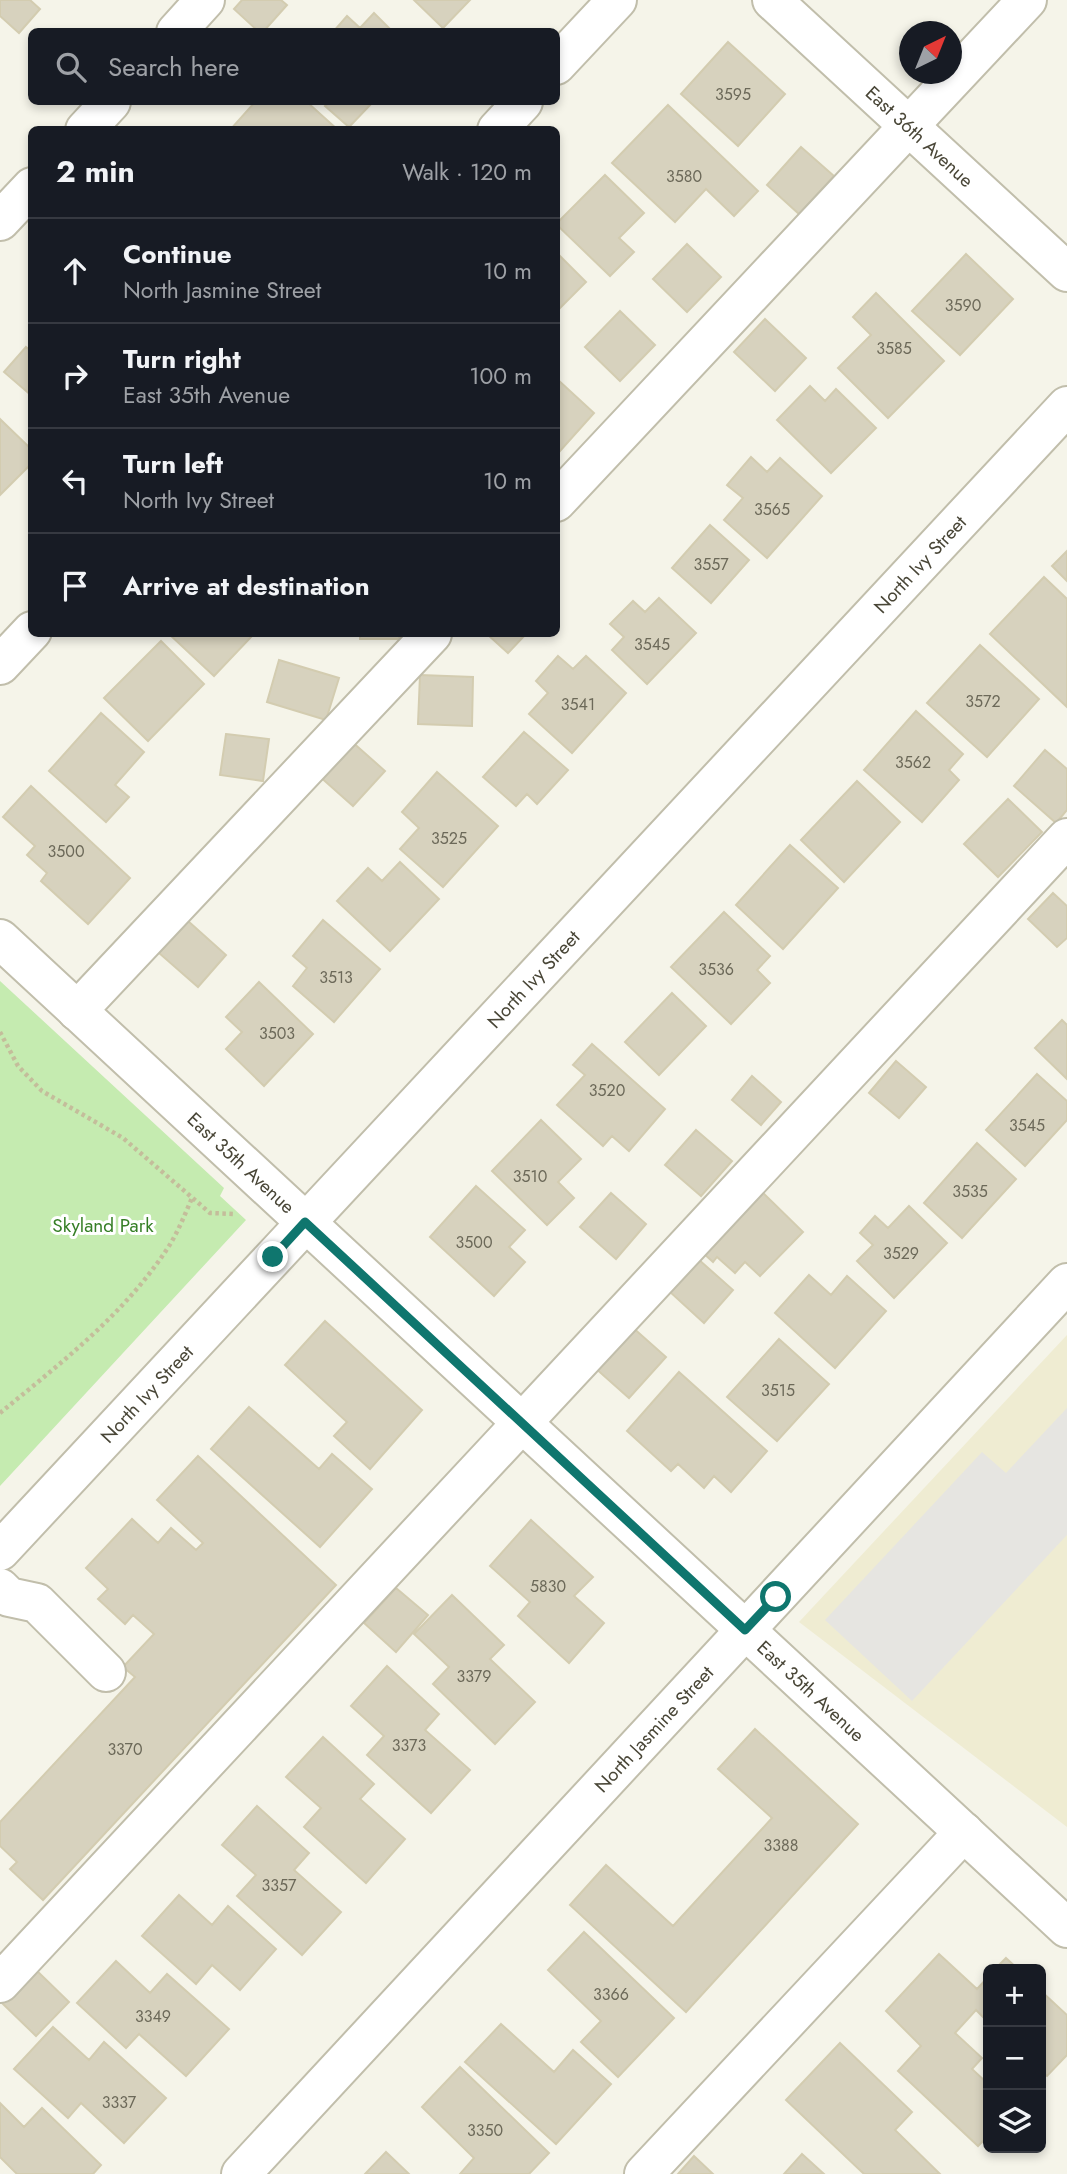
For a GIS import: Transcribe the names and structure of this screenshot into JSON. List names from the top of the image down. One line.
{"streets":{"street":["East 36th Avenue","North Ivy Street","East 35th Avenue","North Jasmine Street"]},"crossings":[["North Ivy Street","East 35th Avenue"],["East 35th Avenue","North Jasmine Street"]],"parks":["Skyland Park"],"house_numbers":["3595","3580","3590","3585","3565","3557","3545","3572","3541","3562","3525","3500","3536","3513","3503","3520","3545","3510","3535","3500","3529","3515","5830","3379","3373","3370","3388","3357","3366","3349","3337","3350"],"north":"top right","page":{"search":"Search here","heading":["2 min","Walk · 120 m"],"list":[["Continue","North Jasmine Street","10 m"],["Turn right","East 35th Avenue","100 m"],["Turn left","North Ivy Street","10 m"],"Arrive at destination"],"map_buttons":["+","−"]}}
